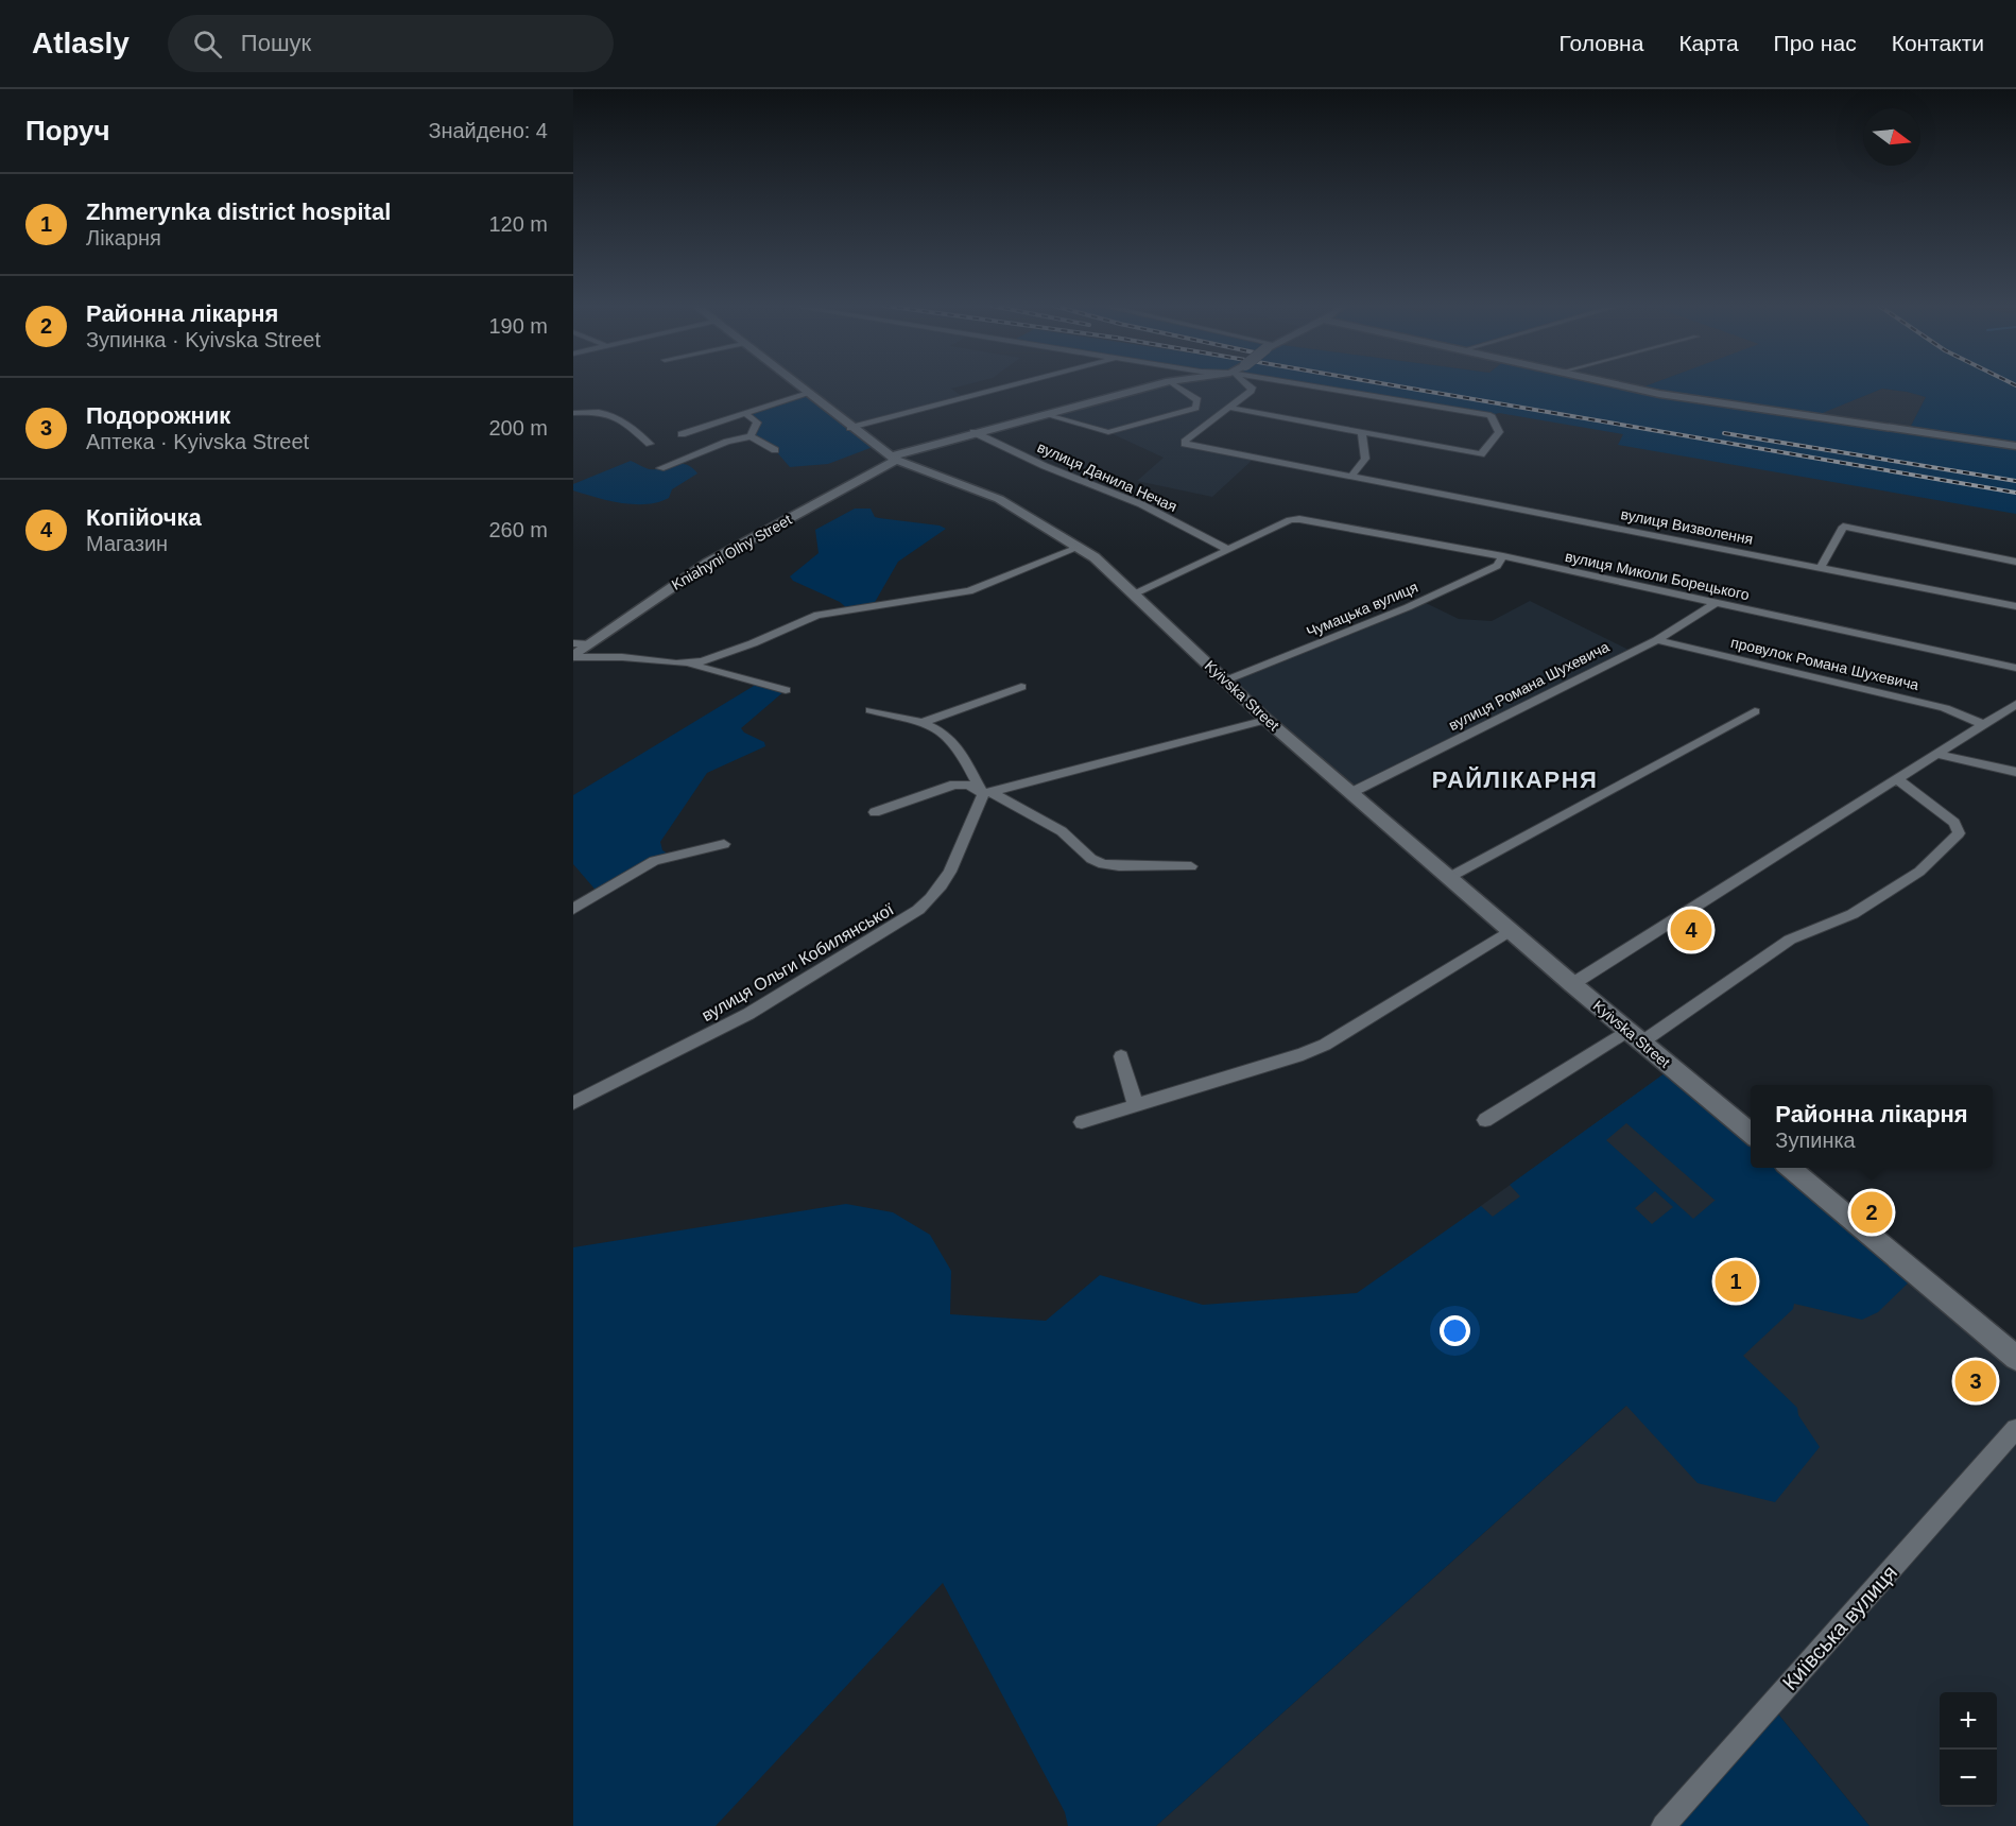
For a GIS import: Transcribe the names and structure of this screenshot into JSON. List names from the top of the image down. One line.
{"streets":{"street":["вулиця Данила Нечая","вулиця Визволення","Kniahyni Olhy Street","вулиця Миколи Борецького","Чумацька вулиця","провулок Романа Шухевича","вулиця Романа Шухевича","Kyivska Street","вулиця Ольги Кобилянської","Київська вулиця"]},"crossings":[["вулиця Данила Нечая","вулиця Миколи Борецького"],["Kniahyni Olhy Street","Kyivska Street"],["вулиця Миколи Борецького","Чумацька вулиця"],["вулиця Миколи Борецького","вулиця Романа Шухевича"],["Чумацька вулиця","Kyivska Street"],["провулок Романа Шухевича","вулиця Романа Шухевича"],["вулиця Романа Шухевича","Kyivska Street"]],"districts":["РАЙЛІКАРНЯ"],"north":"right","page":{"header":"Atlasly","search":"Пошук","nav":["Головна","Карта","Про нас","Контакти"],"heading":["Поруч","Знайдено: 4"],"list":[{"mark":"1","name":"Zhmerynka district hospital","note":"Лікарня","value":"120 m"},{"mark":"2","name":"Районна лікарня","note":"Зупинка · Kyivska Street","value":"190 m"},{"mark":"3","name":"Подорожник","note":"Аптека · Kyivska Street","value":"200 m"},{"mark":"4","name":"Копійочка","note":"Магазин","value":"260 m"}],"pins":["4","2","1","3"],"popup":["Районна лікарня","Зупинка"],"map_buttons":["+","−"]}}
